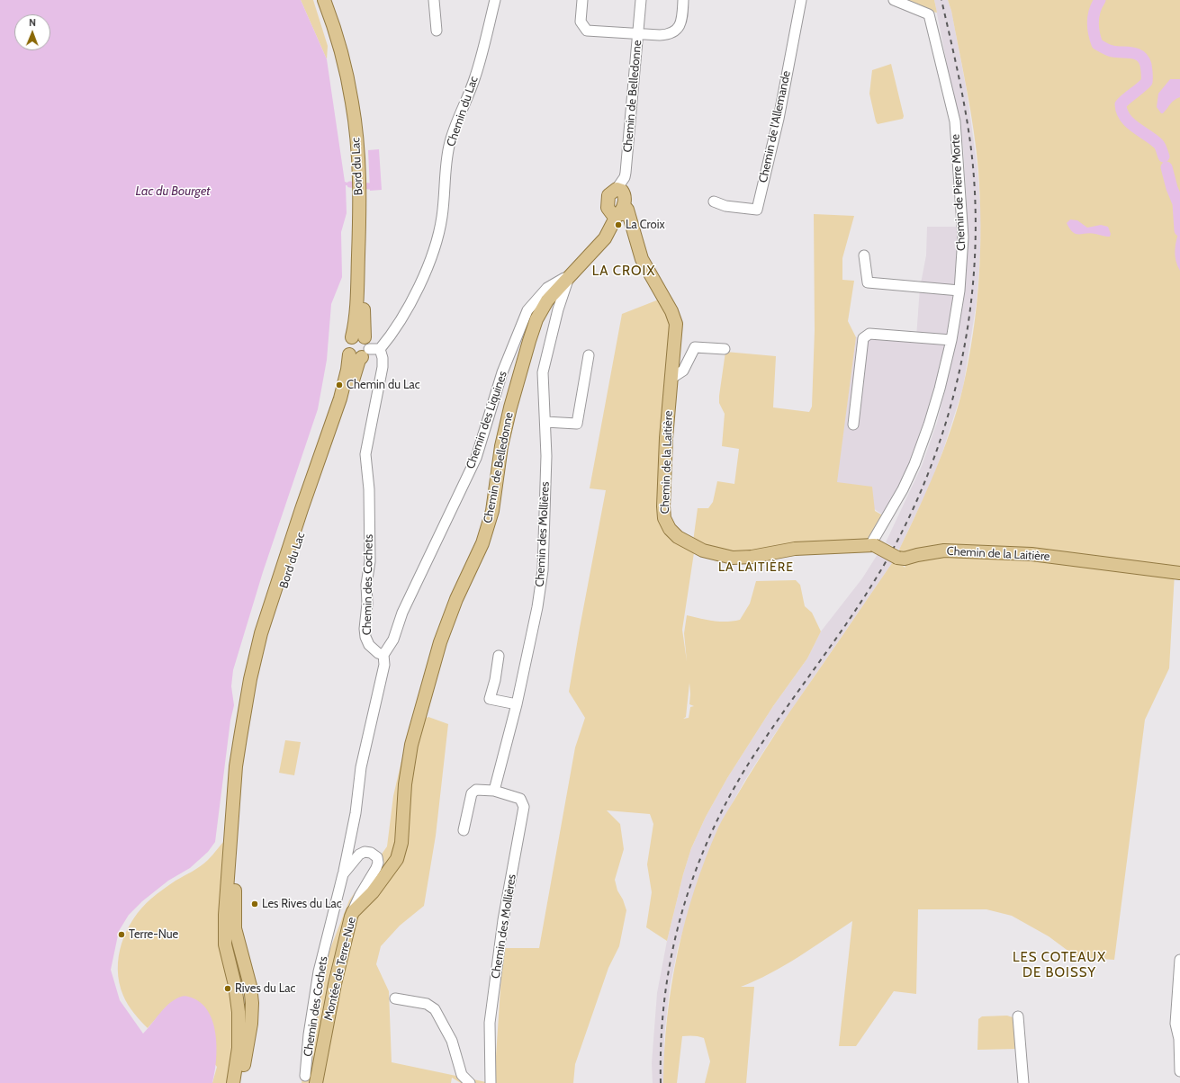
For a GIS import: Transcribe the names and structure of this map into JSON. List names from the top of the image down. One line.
{"streets":{"main road":["Chemin de Belledonne","Bord du Lac","Chemin de la Laitière","Montée de Terre-Nue"],"street":["Chemin du Lac","Chemin de l'Allemande","Chemin de Pierre Morte","Chemin des Liquines","Chemin des Mollières","Chemin des Cochets"]},"crossings":[["Chemin de Belledonne","Chemin des Liquines"],["Chemin de Belledonne","Chemin de la Laitière"],["Chemin de Belledonne","Chemin des Mollières"],["Chemin de Belledonne","Montée de Terre-Nue"],["Chemin du Lac","Bord du Lac"],["Chemin du Lac","Chemin des Cochets"],["Bord du Lac","Chemin des Cochets"],["Chemin de Pierre Morte","Chemin de la Laitière"],["Chemin des Liquines","Chemin des Mollières"],["Chemin des Liquines","Chemin des Cochets"],["Chemin des Cochets","Montée de Terre-Nue"]],"districts":["LA CROIX","LA LAITIÈRE","LES COTEAUX DE BOISSY"],"water":["Lac du Bourget"],"places":["La Croix","Chemin du Lac","Les Rives du Lac","Terre-Nue","Rives du Lac"],"north":"top"}
